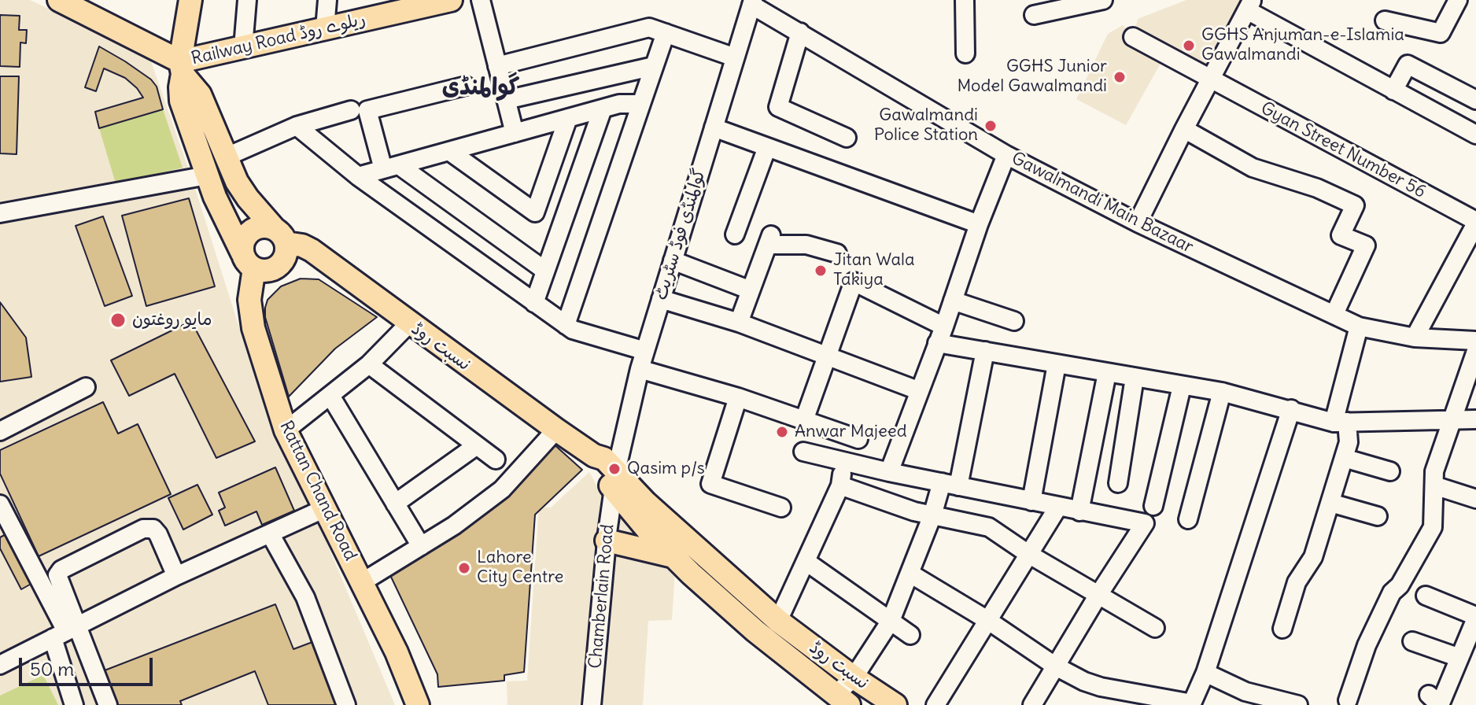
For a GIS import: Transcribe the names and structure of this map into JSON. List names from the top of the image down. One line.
{"streets":{"main road":["Railway Road ریلوے روڈ","نسبت روڈ","Rattan Chand Road"],"street":["Gyan Street Number 56","Gawalmandi Main Bazaar","گوالمنڈی فوڈ سٹریٹ","Chamberlain Road"]},"crossings":[["Gawalmandi Main Bazaar","گوالمنڈی فوڈ سٹریٹ"],["گوالمنڈی فوڈ سٹریٹ","نسبت روڈ"],["گوالمنڈی فوڈ سٹریٹ","Chamberlain Road"],["نسبت روڈ","Rattan Chand Road"],["نسبت روڈ","Chamberlain Road"]],"districts":["گوالمنڈی"],"places":["GGHS Anjuman-e-Islamia Gawalmandi","GGHS Junior Model Gawalmandi","Gawalmandi Police Station","Jitan Wala Takiya","مایو روغتون","Anwar Majeed","Qasim p/s","Lahore City Centre"],"scale_bar":"50 m"}
